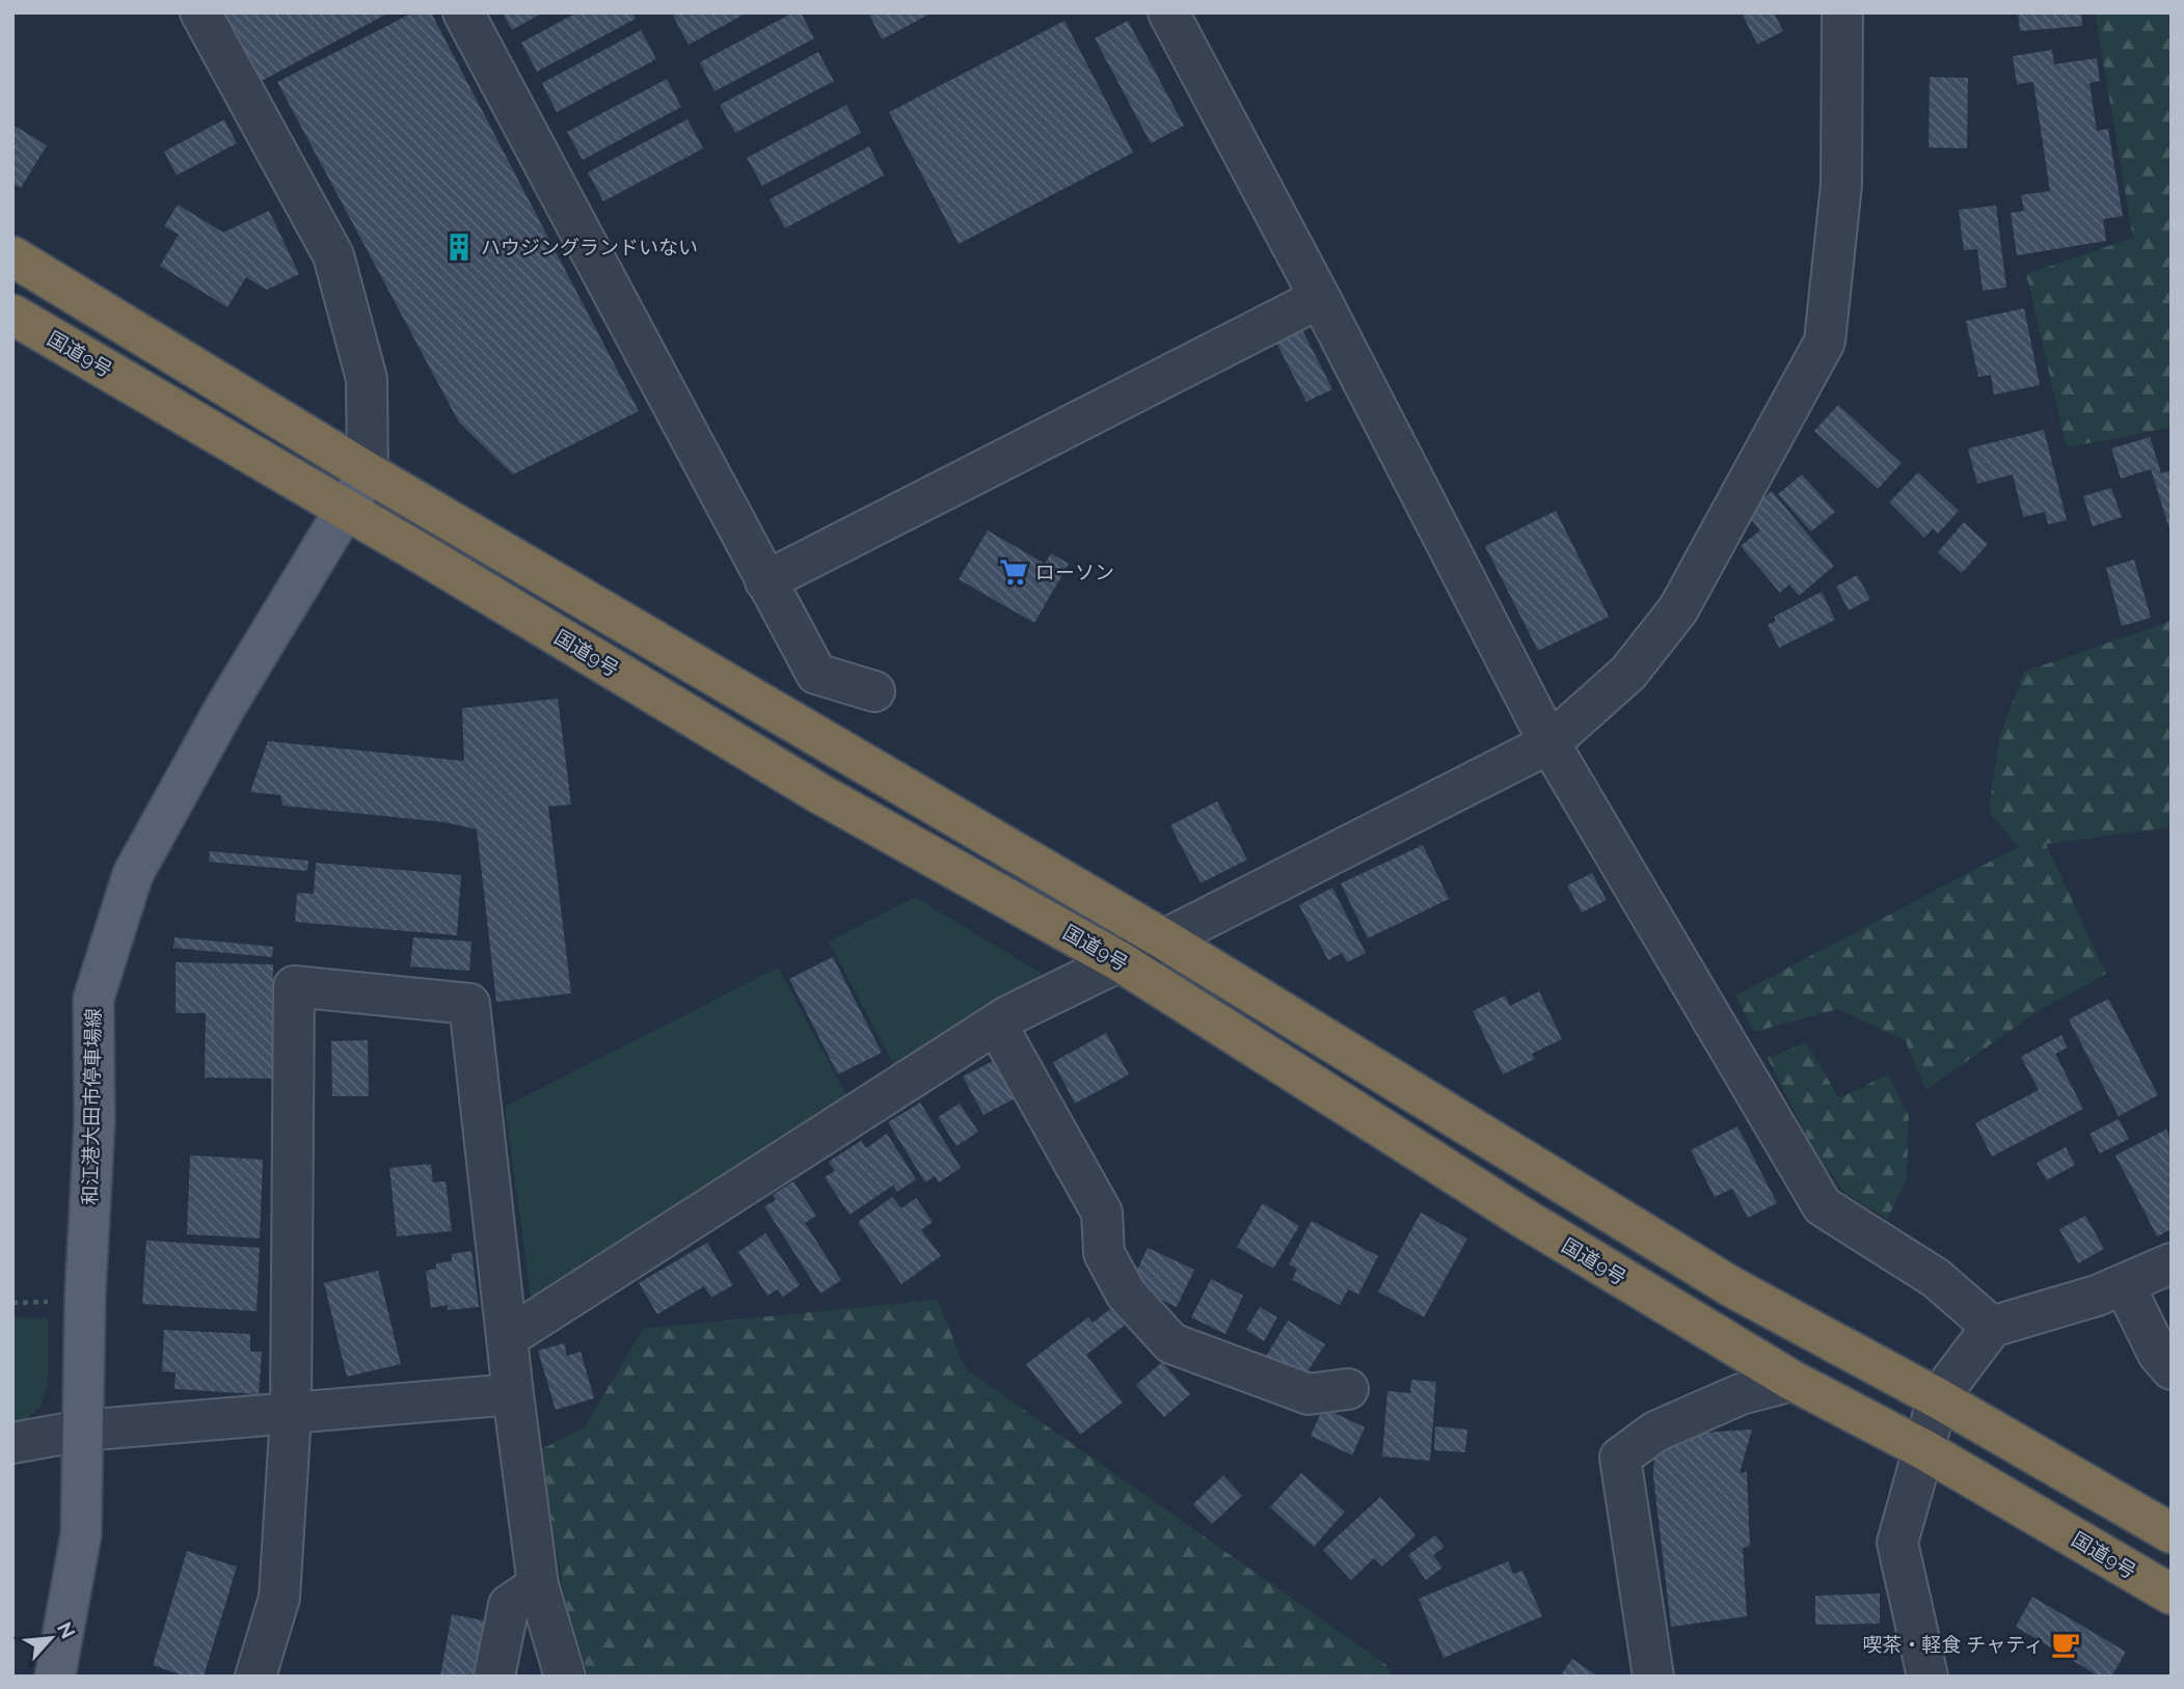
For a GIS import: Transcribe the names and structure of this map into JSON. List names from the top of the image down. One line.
{"streets":{"highway":["国道9号"],"main road":["和江港大田市停車場線"]},"crossings":[["国道9号","和江港大田市停車場線"]],"places":{"building":["ハウジングランドいない"],"supermarket":["ローソン"],"cafe":["喫茶・軽食 チャティ"]},"north":"top right"}
